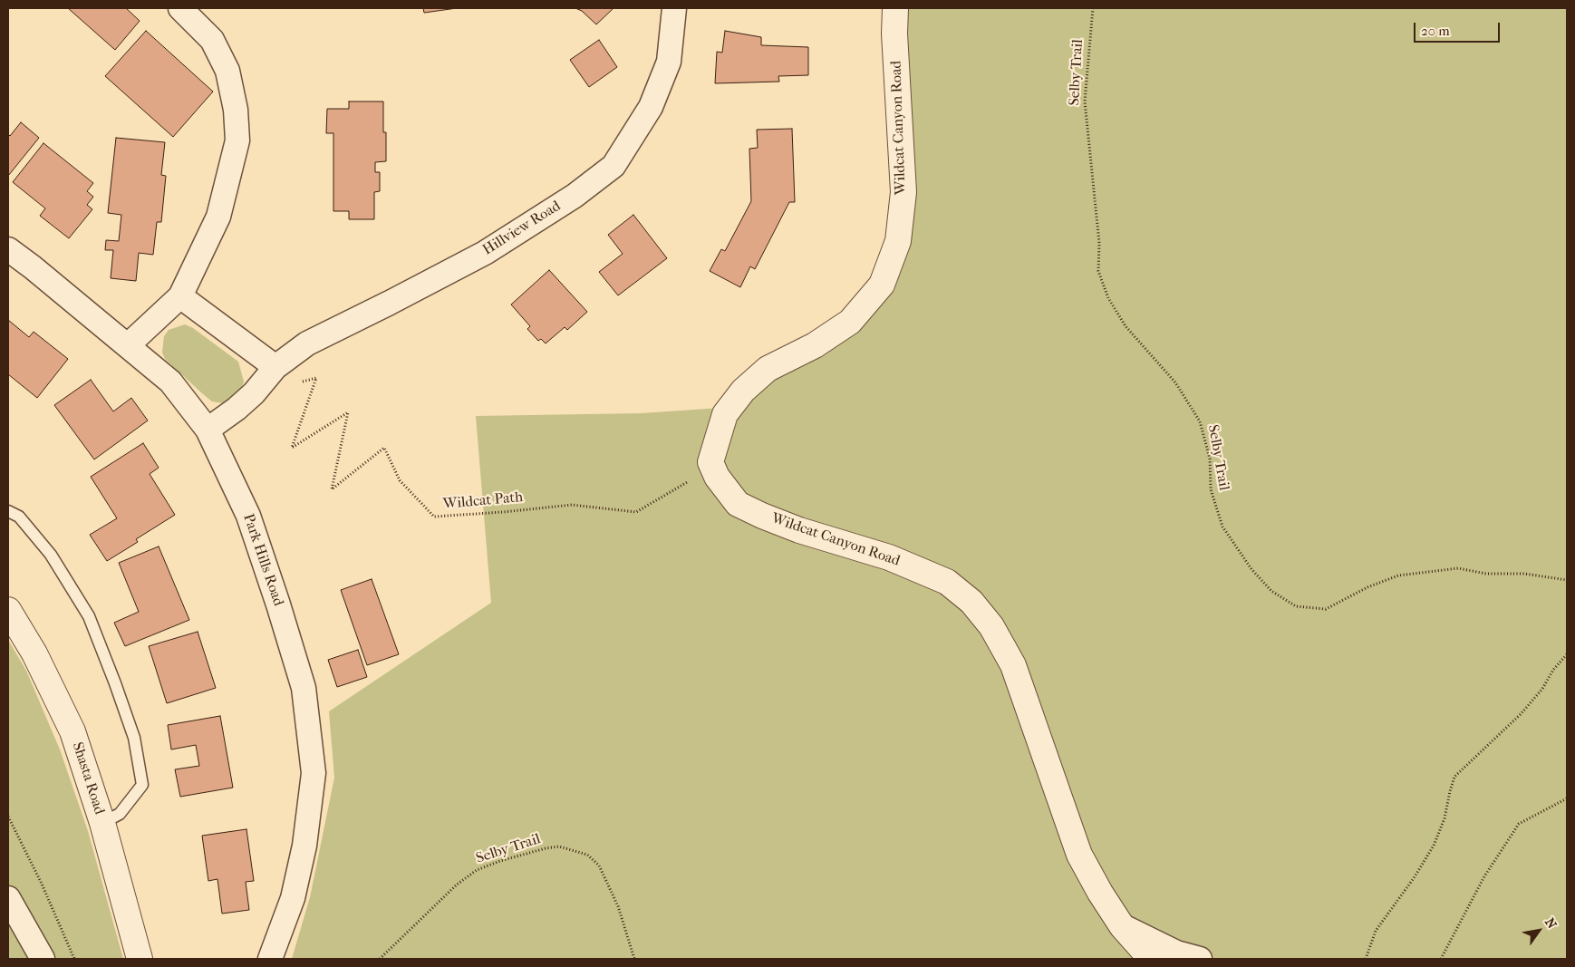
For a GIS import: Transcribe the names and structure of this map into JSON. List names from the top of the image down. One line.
{"streets":{"street":["Wildcat Canyon Road","Hillview Road","Park Hills Road","Shasta Road"],"path":["Selby Trail","Wildcat Path"]},"crossings":[["Wildcat Canyon Road","Wildcat Path"],["Hillview Road","Park Hills Road"]],"scale_bar":"20 m","north":"top right"}
